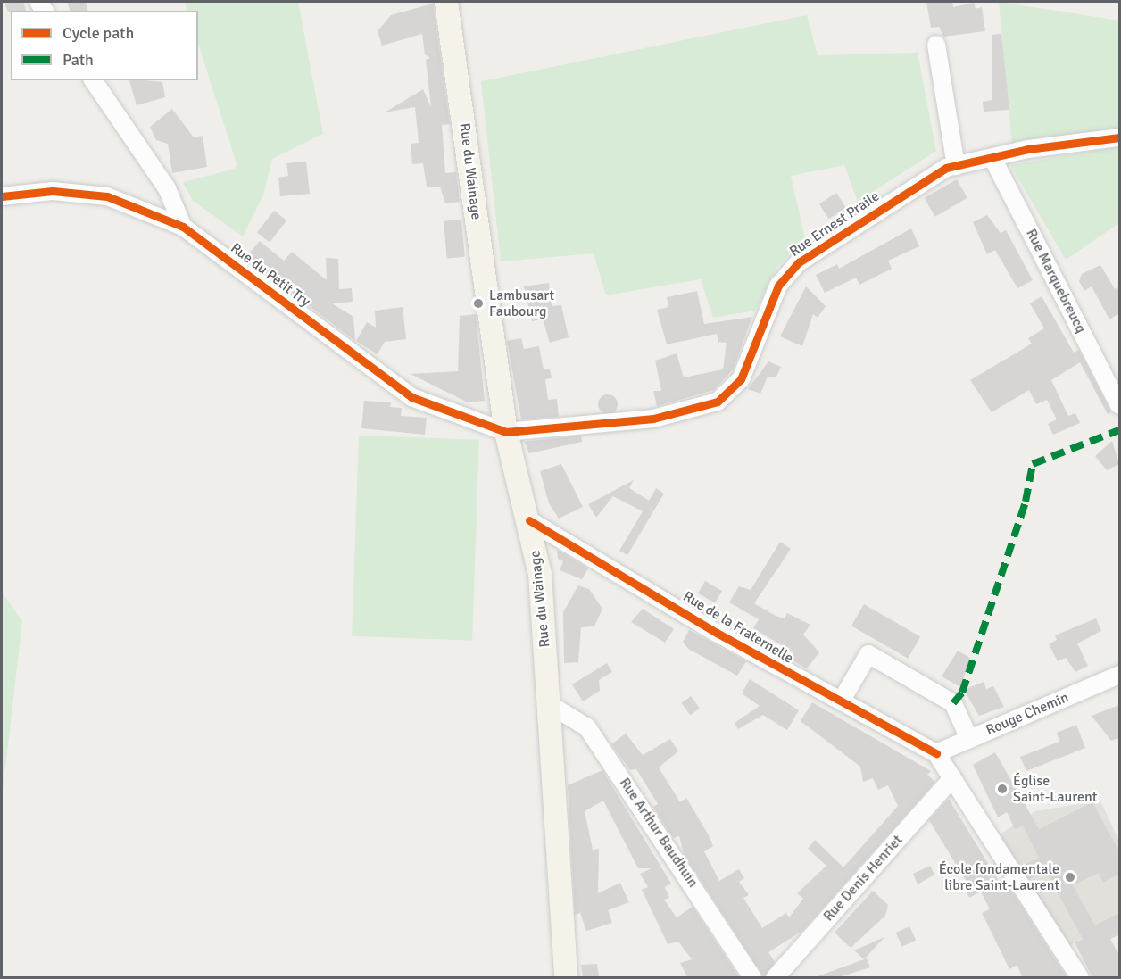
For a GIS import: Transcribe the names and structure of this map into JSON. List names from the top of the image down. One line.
{"streets":{"main road":["Rue du Wainage"],"street":["Rue Ernest Praile","Rue du Petit Try","Rue Marquebreucq","Rue de la Fraternelle","Rouge Chemin","Rue Arthur Baudhuin","Rue Denis Henriet"]},"crossings":[["Rue du Wainage","Rue Ernest Praile"],["Rue du Wainage","Rue du Petit Try"],["Rue du Wainage","Rue de la Fraternelle"],["Rue du Wainage","Rue Arthur Baudhuin"],["Rue Ernest Praile","Rue du Petit Try"],["Rue Ernest Praile","Rue Marquebreucq"],["Rue de la Fraternelle","Rouge Chemin"]],"places":["Lambusart Faubourg","Église Saint-Laurent","École fondamentale libre Saint-Laurent"],"legend":["Cycle path","Path"]}
